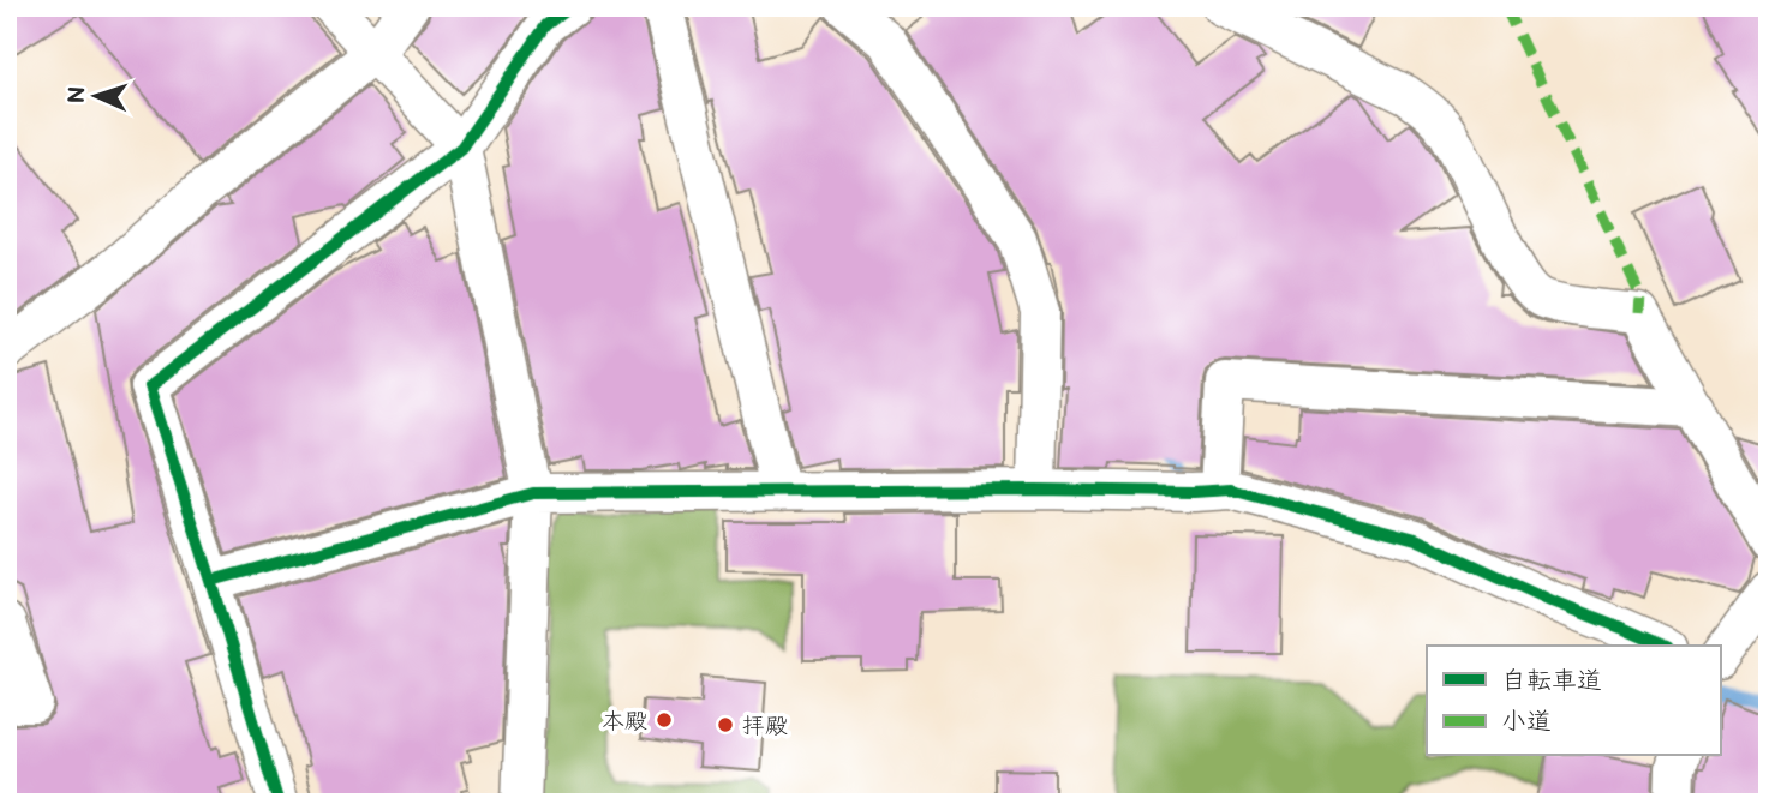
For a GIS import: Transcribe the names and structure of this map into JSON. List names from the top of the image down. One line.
{"places":["本殿","拝殿"],"legend":["自転車道","小道"],"north":"left"}
